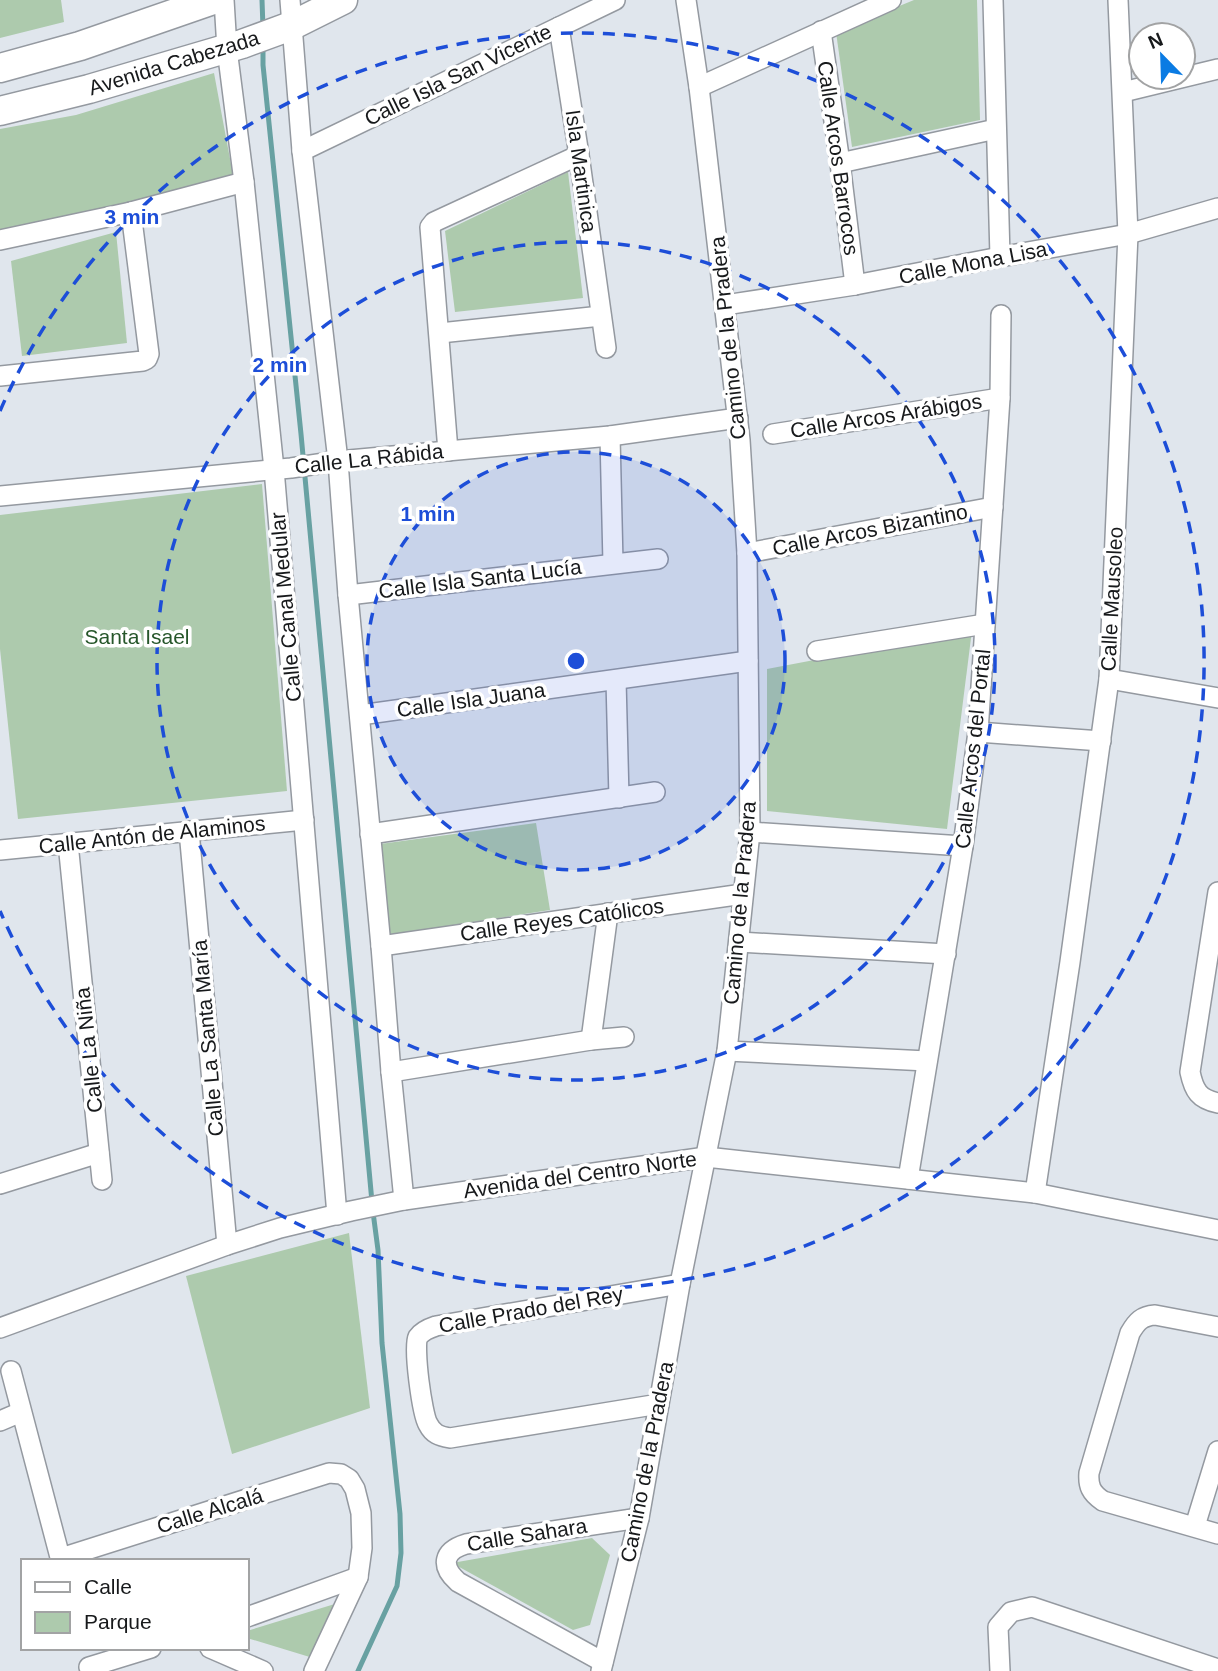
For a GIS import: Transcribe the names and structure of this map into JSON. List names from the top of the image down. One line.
{"streets":{"main road":["Avenida Cabezada"],"street":["Calle Isla San Vicente","Calle Arcos Barrocos","Isla Martinica","Calle Mona Lisa","Camino de la Pradera","Calle Arcos Arábigos","Calle La Rábida","Calle Arcos Bizantino","Calle Isla Santa Lucía","Calle Mausoleo","Calle Canal Medular","Calle Isla Juana","Calle Arcos del Portal","Calle Antón de Alaminos","Calle Reyes Católicos","Calle La Santa María","Calle La Niña","Avenida del Centro Norte","Calle Prado del Rey","Calle Alcalá","Calle Sahara"]},"crossings":[["Avenida Cabezada","Calle Canal Medular"],["Calle Isla San Vicente","Isla Martinica"],["Calle Arcos Barrocos","Calle Mona Lisa"],["Calle Mona Lisa","Camino de la Pradera"],["Calle Mona Lisa","Calle Mausoleo"],["Camino de la Pradera","Calle La Rábida"],["Camino de la Pradera","Calle Arcos Bizantino"],["Camino de la Pradera","Calle Isla Juana"],["Camino de la Pradera","Calle Reyes Católicos"],["Camino de la Pradera","Avenida del Centro Norte"],["Camino de la Pradera","Calle Prado del Rey"],["Camino de la Pradera","Calle Sahara"],["Calle Arcos Arábigos","Calle Arcos del Portal"],["Calle La Rábida","Calle Canal Medular"],["Calle Arcos Bizantino","Calle Arcos del Portal"],["Calle Mausoleo","Avenida del Centro Norte"],["Calle Canal Medular","Calle Antón de Alaminos"],["Calle Canal Medular","Avenida del Centro Norte"],["Calle Arcos del Portal","Avenida del Centro Norte"],["Calle Antón de Alaminos","Calle La Santa María"],["Calle Antón de Alaminos","Calle La Niña"],["Calle La Santa María","Avenida del Centro Norte"]],"parks":["Santa Isael"],"legend":["Calle","Parque"],"north":"top left","rings":["3 min","2 min","1 min"]}
